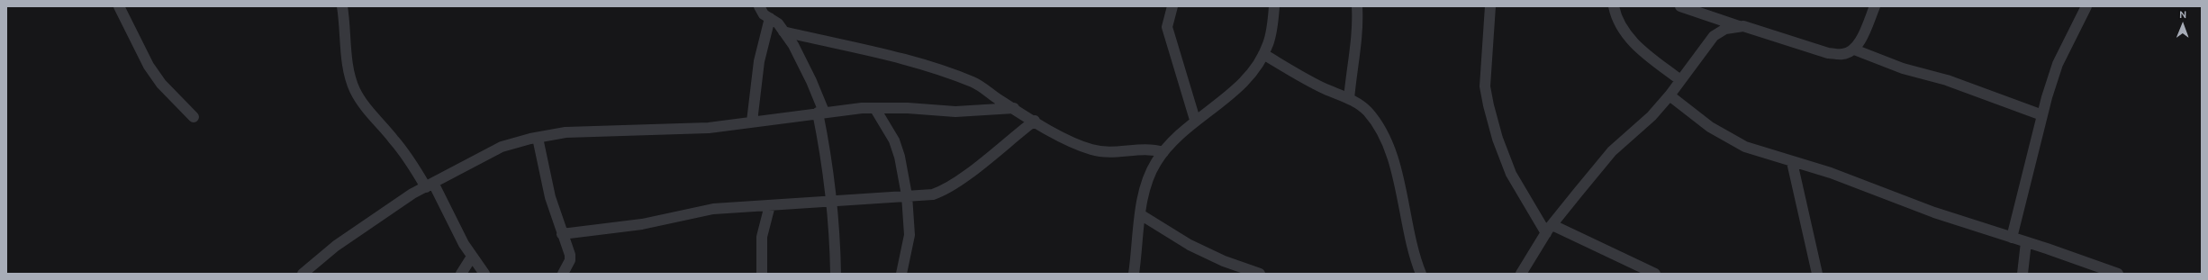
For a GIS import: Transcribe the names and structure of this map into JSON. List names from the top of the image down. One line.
{"north":"top"}
